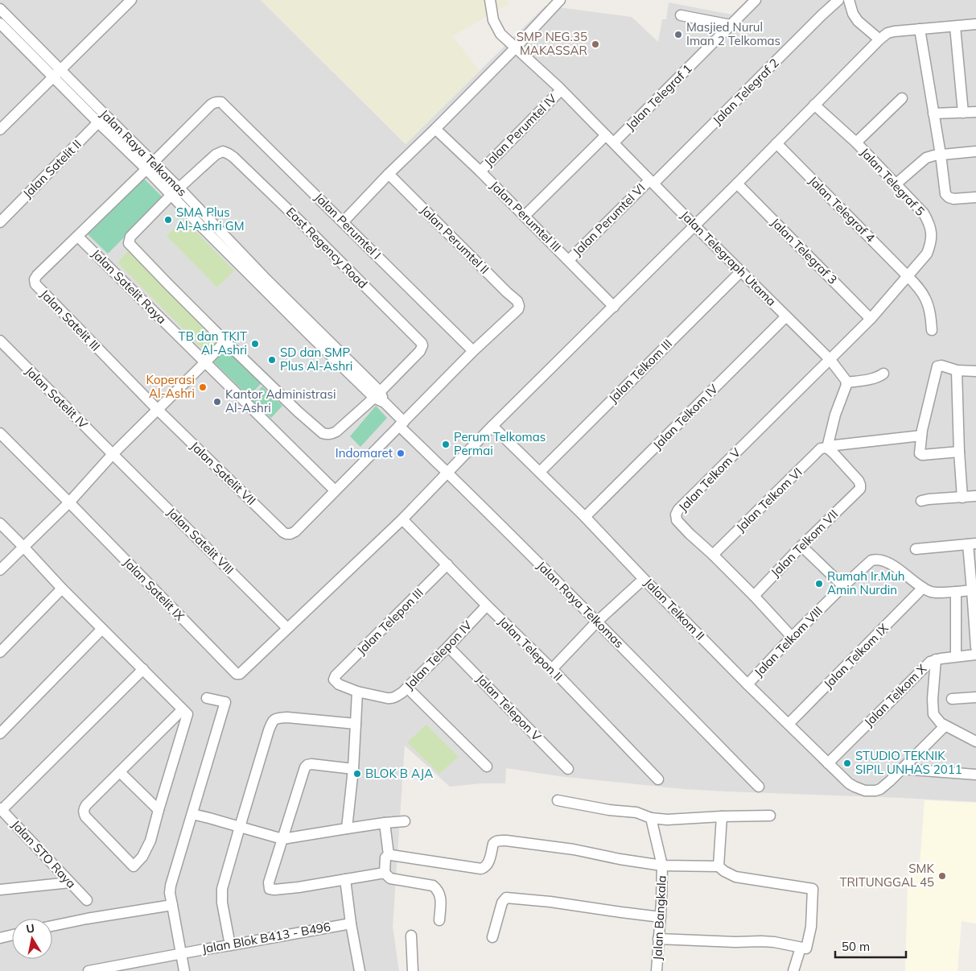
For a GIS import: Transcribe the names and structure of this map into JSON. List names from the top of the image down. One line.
{"streets":{"street":["Jalan Telegraf 2","Jalan Telegraf 1","Jalan Perumtel IV","Jalan Raya Telkomas","Jalan Satelit II","Jalan Telegraf 5","Jalan Telegraf 4","Jalan Perumtel III","Jalan Perumtel VI","Jalan Perumtel I","Jalan Perumtel II","East Regency Road","Jalan Telegraf 3","Jalan Telegraph Utama","Jalan Satelit Raya","Jalan Satelit III","Jalan Telkom III","Jalan Satelit IV","Jalan Telkom IV","Jalan Satelit VII","Jalan Telkom V","Jalan Telkom VI","Jalan Satelit VIII","Jalan Telkom VII","Jalan Satelit IX","Jalan Telkom II","Jalan Telepon III","Jalan Telkom VIII","Jalan Telepon II","Jalan Telepon IV","Jalan Telkom IX","Jalan Telkom X","Jalan Telepon V","Jalan STO Raya","Jalan Bangkala","Jalan Blok B413 - B496"]},"crossings":[["Jalan Telegraf 2","Jalan Perumtel VI"],["Jalan Telegraf 2","Jalan Telegraph Utama"],["Jalan Telegraf 1","Jalan Telegraph Utama"],["Jalan Perumtel IV","Jalan Perumtel III"],["Jalan Perumtel IV","Jalan Telegraph Utama"],["Jalan Raya Telkomas","Jalan Satelit II"],["Jalan Raya Telkomas","East Regency Road"],["Jalan Raya Telkomas","Jalan Satelit III"],["Jalan Telegraf 5","Jalan Telegraf 4"],["Jalan Telegraf 5","Jalan Telegraf 3"],["Jalan Telegraf 5","Jalan Telegraph Utama"],["Jalan Telegraf 5","Jalan Telkom V"],["Jalan Perumtel III","Jalan Perumtel VI"],["Jalan Perumtel VI","Jalan Telegraph Utama"],["Jalan Perumtel I","Jalan Perumtel II"],["Jalan Perumtel I","Jalan Satelit III"],["Jalan Telegraph Utama","Jalan Telkom III"],["Jalan Telegraph Utama","Jalan Telkom IV"],["Jalan Telegraph Utama","Jalan Telkom V"],["Jalan Satelit Raya","Jalan Satelit III"],["Jalan Satelit Raya","Jalan Satelit VII"],["Jalan Satelit III","Jalan Satelit VII"],["Jalan Telkom III","Jalan Telkom II"],["Jalan Satelit IV","Jalan Satelit VIII"],["Jalan Telkom IV","Jalan Telkom II"],["Jalan Telkom V","Jalan Telkom VI"],["Jalan Telkom V","Jalan Telkom VII"],["Jalan Telkom V","Jalan Telkom VIII"],["Jalan Telkom VI","Jalan Telkom VII"],["Jalan Satelit VIII","Jalan Satelit IX"],["Jalan Telkom II","Jalan Telkom VIII"],["Jalan Telkom II","Jalan Telkom IX"],["Jalan Telkom II","Jalan Telkom X"],["Jalan Telepon III","Jalan Telepon II"],["Jalan Telepon III","Jalan Telepon IV"],["Jalan Telkom VIII","Jalan Telkom IX"],["Jalan Telepon II","Jalan Telepon IV"],["Jalan Telepon IV","Jalan Telepon V"]],"places":["Masjied Nurul Iman 2 Telkomas","SMP NEG.35 MAKASSAR","SMA Plus Al-Ashri GM","TB dan TKIT Al-Ashri","SD dan SMP Plus Al-Ashri","Koperasi Al-Ashri","Kantor Administrasi Al-Ashri","Perum Telkomas Permai","Indomaret","Rumah Ir.Muh Amin Nurdin","STUDIO TEKNIK SIPIL UNHAS 2011","BLOK B AJA","SMK TRITUNGGAL 45"],"scale_bar":"50 m","north":"top"}
